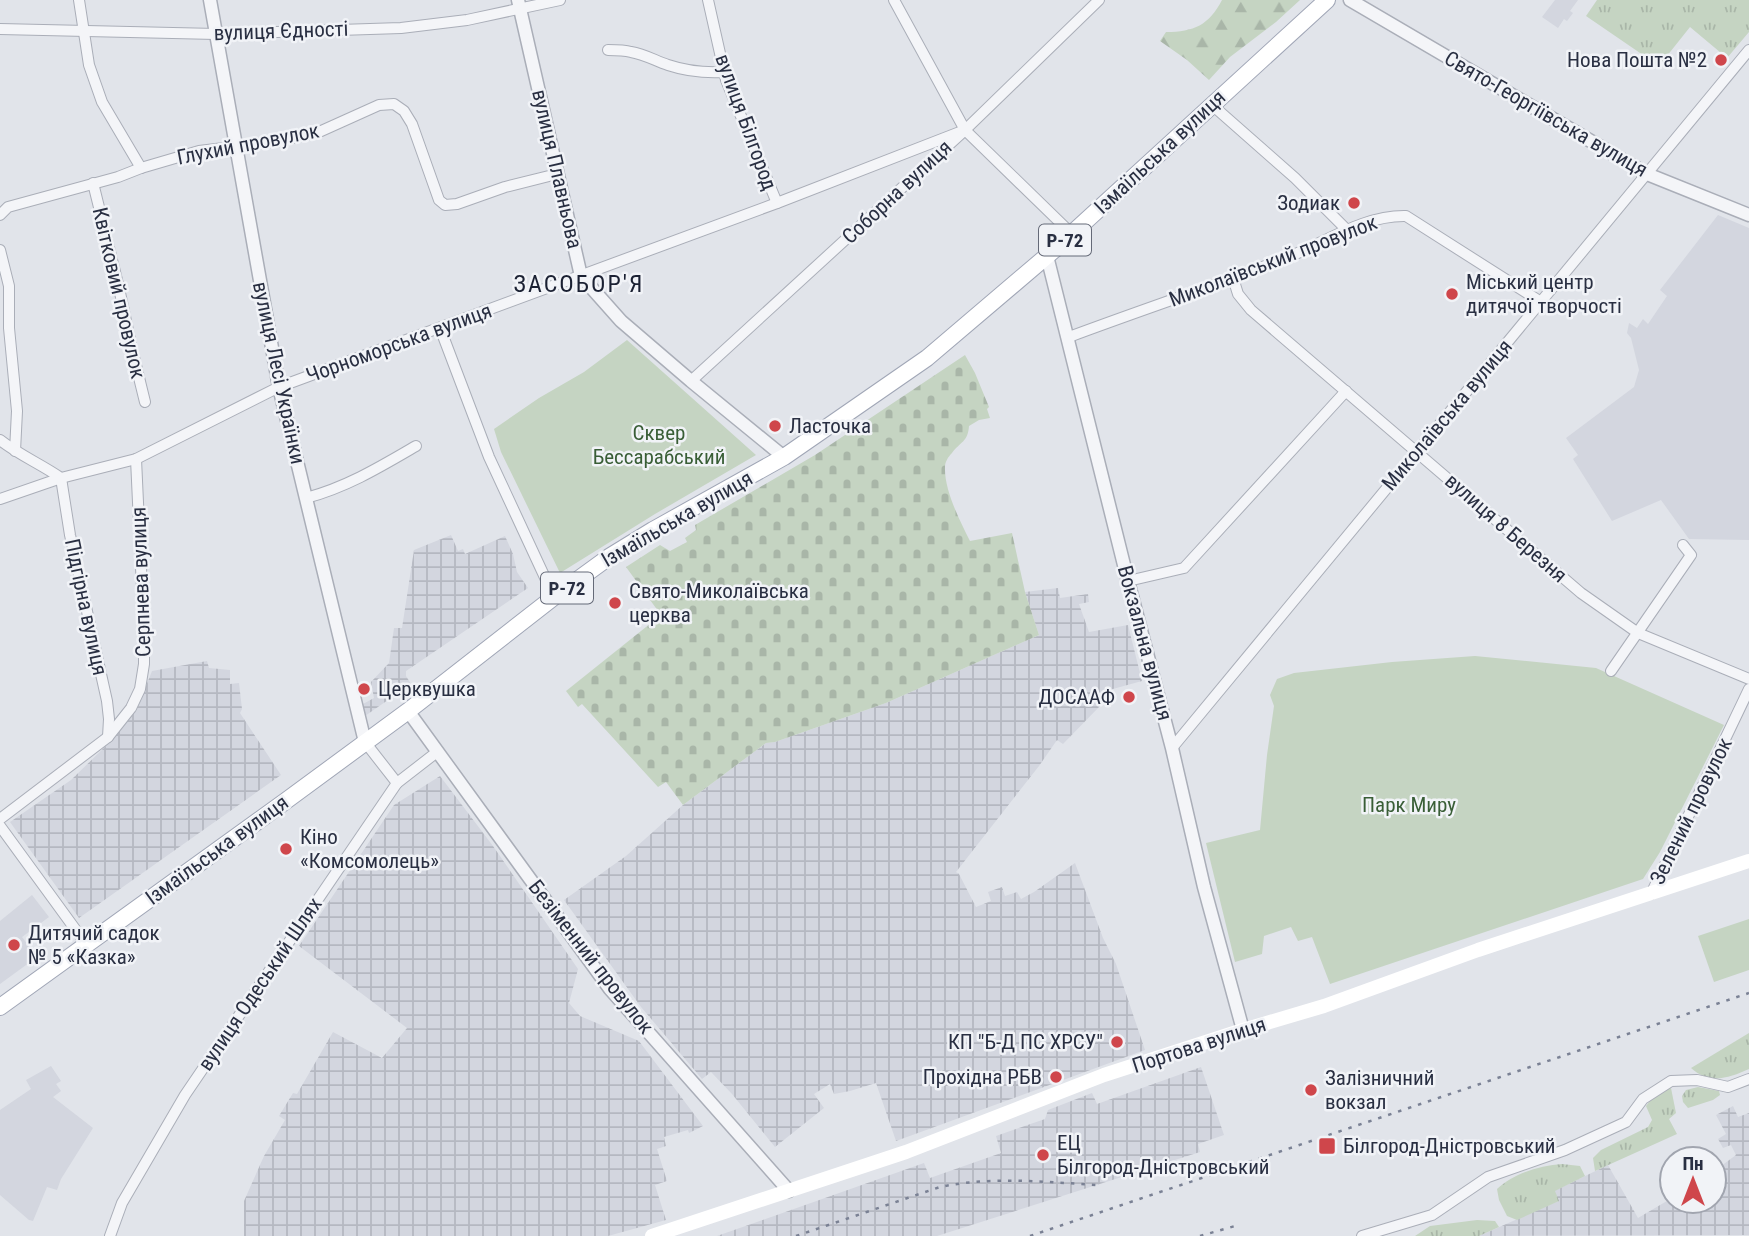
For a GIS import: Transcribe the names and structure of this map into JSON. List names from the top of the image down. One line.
{"streets":{"main road":["Ізмаїльська вулиця","Р-72","Портова вулиця"],"street":["вулиця Єдності","Свято-Георгіївська вулиця","вулиця Білгород","Глухий провулок","вулиця Плавньова","Соборна вулиця","Миколаївський провулок","Квітковий провулок","Чорноморська вулиця","вулиця Лесі Українки","Миколаївська вулиця","вулиця 8 Березня","Серпнева вулиця","Підгірна вулиця","Вокзальна вулиця","Зелений провулок","Безіменний провулок","вулиця Одеський Шлях"]},"crossings":[["вулиця Єдності","вулиця Плавньова"],["вулиця Єдності","вулиця Лесі Українки"],["Свято-Георгіївська вулиця","Миколаївська вулиця"],["вулиця Білгород","Чорноморська вулиця"],["Глухий провулок","вулиця Плавньова"],["Глухий провулок","Квітковий провулок"],["Глухий провулок","вулиця Лесі Українки"],["Ізмаїльська вулиця","вулиця Плавньова"],["Ізмаїльська вулиця","вулиця Лесі Українки"],["Ізмаїльська вулиця","Вокзальна вулиця"],["Ізмаїльська вулиця","Безіменний провулок"],["вулиця Плавньова","Соборна вулиця"],["вулиця Плавньова","Чорноморська вулиця"],["Соборна вулиця","Чорноморська вулиця"],["Миколаївський провулок","Миколаївська вулиця"],["Миколаївський провулок","вулиця 8 Березня"],["Миколаївський провулок","Вокзальна вулиця"],["Чорноморська вулиця","вулиця Лесі Українки"],["Чорноморська вулиця","Серпнева вулиця"],["Чорноморська вулиця","Підгірна вулиця"],["Миколаївська вулиця","вулиця 8 Березня"],["Миколаївська вулиця","Вокзальна вулиця"],["Серпнева вулиця","Підгірна вулиця"],["Вокзальна вулиця","Портова вулиця"],["Зелений провулок","Портова вулиця"],["Безіменний провулок","вулиця Одеський Шлях"],["Безіменний провулок","Портова вулиця"]],"districts":["ЗАСОБОР'Я"],"parks":["Сквер Бессарабський","Парк Миру"],"places":{"other":["Нова Пошта №2","Зодиак","Міський центр дитячої творчості","Ласточка","Свято-Миколаївська церква","Церквушка","ДОСААФ","Кіно «Комсомолець»","Дитячий садок № 5 «Казка»","КП \"Б-Д ПС ХРСУ\"","Прохідна РБВ","Залізничний вокзал","ЕЦ Білгород-Дністровський"],"transit":["Білгород-Дністровський"]},"north":"top"}
